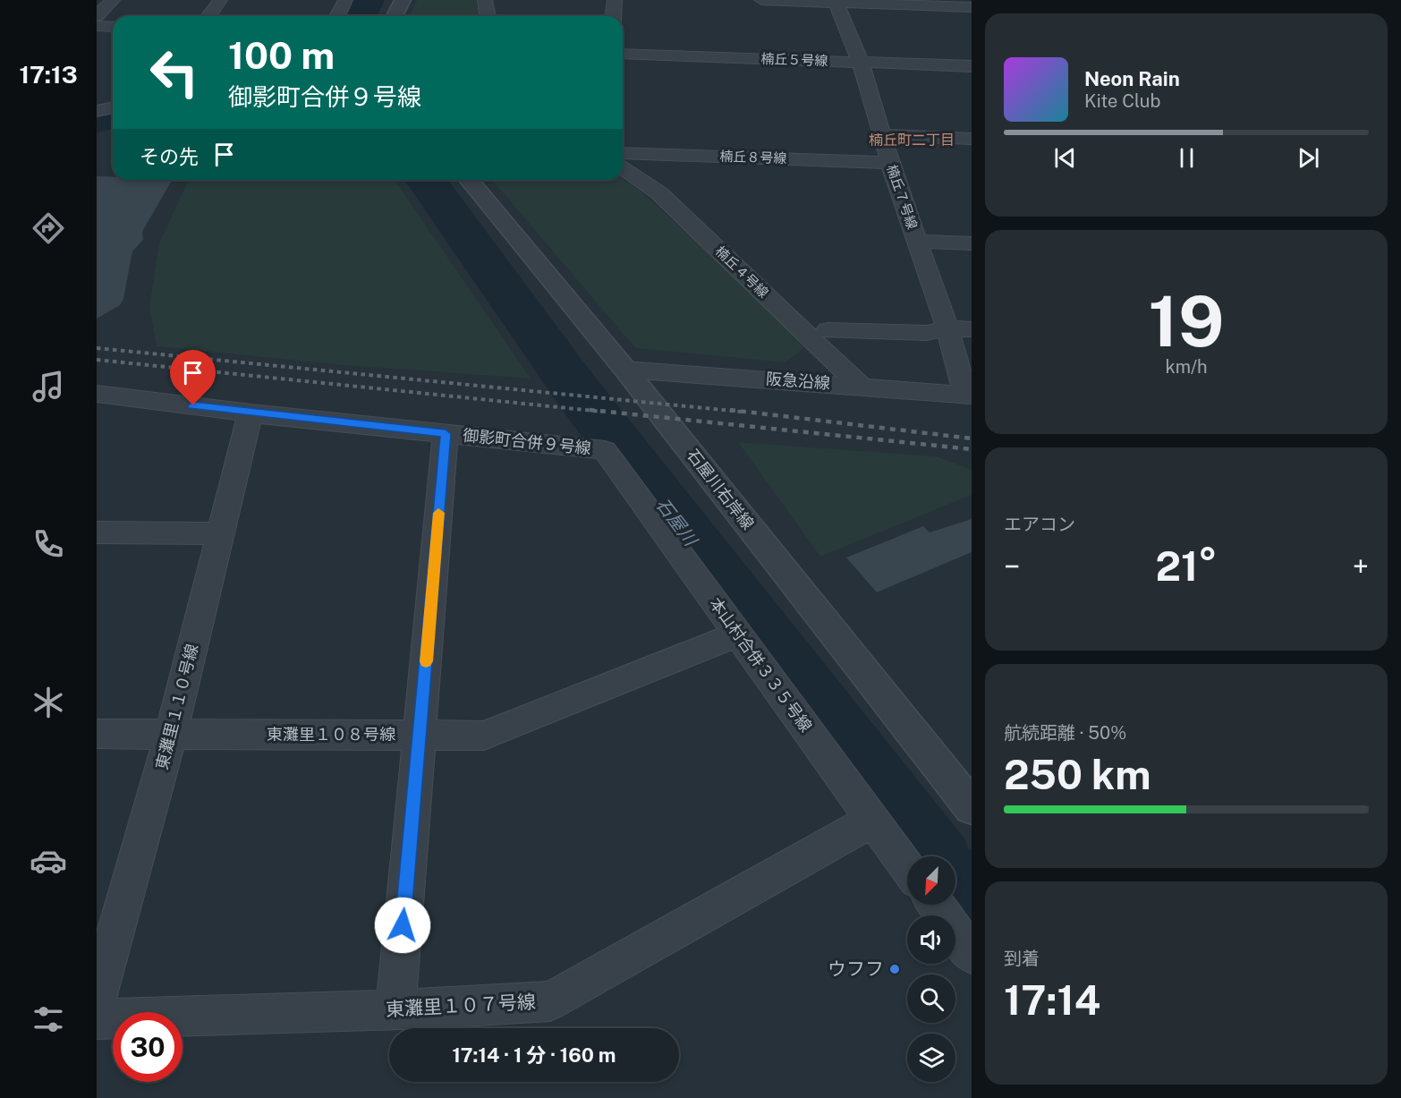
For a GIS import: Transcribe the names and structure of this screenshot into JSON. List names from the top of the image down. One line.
{"streets":{"street":["楠丘５号線","楠丘８号線","楠丘７号線","楠丘４号線","阪急沿線","御影町合併９号線","石屋川右岸線","本山村合併３３５号線","東灘里１１０号線","東灘里１０８号線","東灘里１０７号線"]},"crossings":[["楠丘５号線","楠丘７号線"],["楠丘８号線","楠丘７号線"],["楠丘７号線","阪急沿線"],["楠丘４号線","阪急沿線"],["阪急沿線","石屋川右岸線"],["御影町合併９号線","本山村合併３３５号線"],["御影町合併９号線","東灘里１１０号線"],["本山村合併３３５号線","東灘里１０８号線"],["本山村合併３３５号線","東灘里１０７号線"],["東灘里１１０号線","東灘里１０８号線"]],"districts":["楠丘町二丁目"],"water":["石屋川"],"places":["ウフフ"],"north":"bottom left","page":{"tabs":"17:13","turn":["100 m","御影町合併９号線"],"song":["Neon Rain","Kite Club"],"then":"その先","tile":[["19","km/h"],"エアコン",["航続距離 · 50%","250 km"],["到着","17:14"]],"heat":["−","21°","+"],"limit":"30","trip":"17:14 · 1 分 · 160 m"}}
